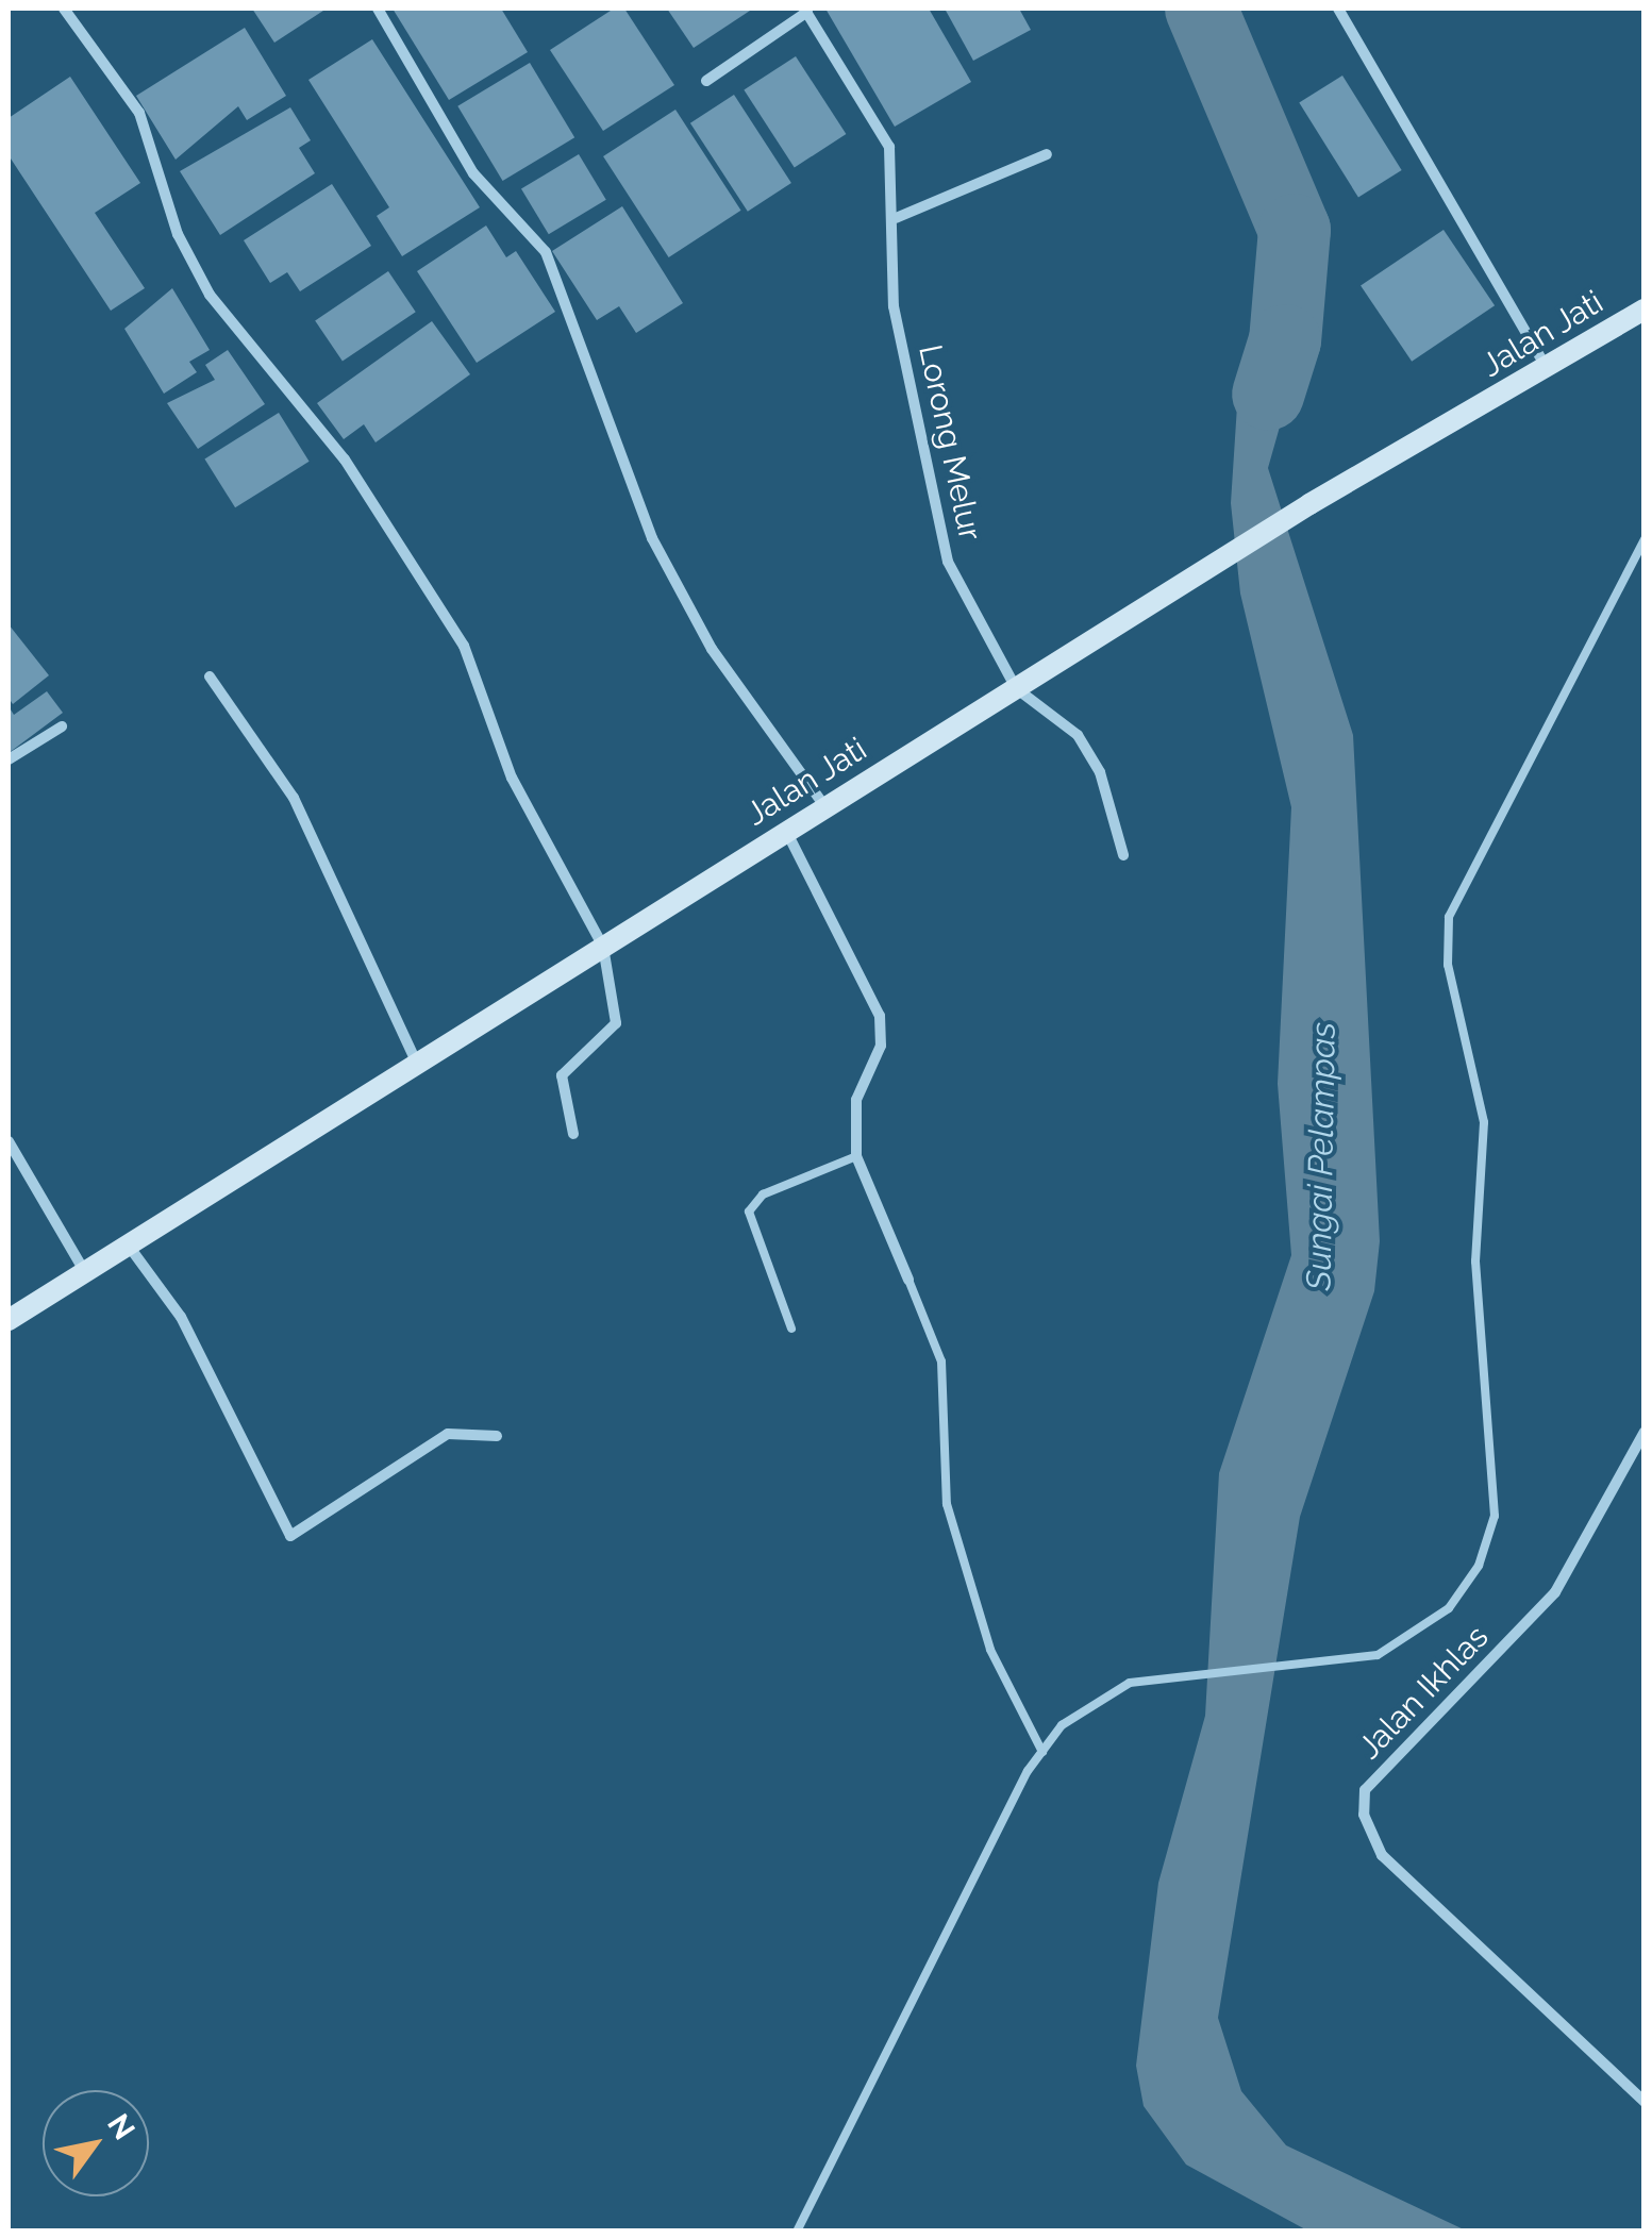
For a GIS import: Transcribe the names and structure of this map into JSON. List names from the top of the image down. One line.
{"streets":{"street":["Jalan Jati","Lorong Melur","Jalan Ikhlas"]},"crossings":[["Jalan Jati","Lorong Melur"]],"water":["Sungai Pelampas"],"north":"top right"}
